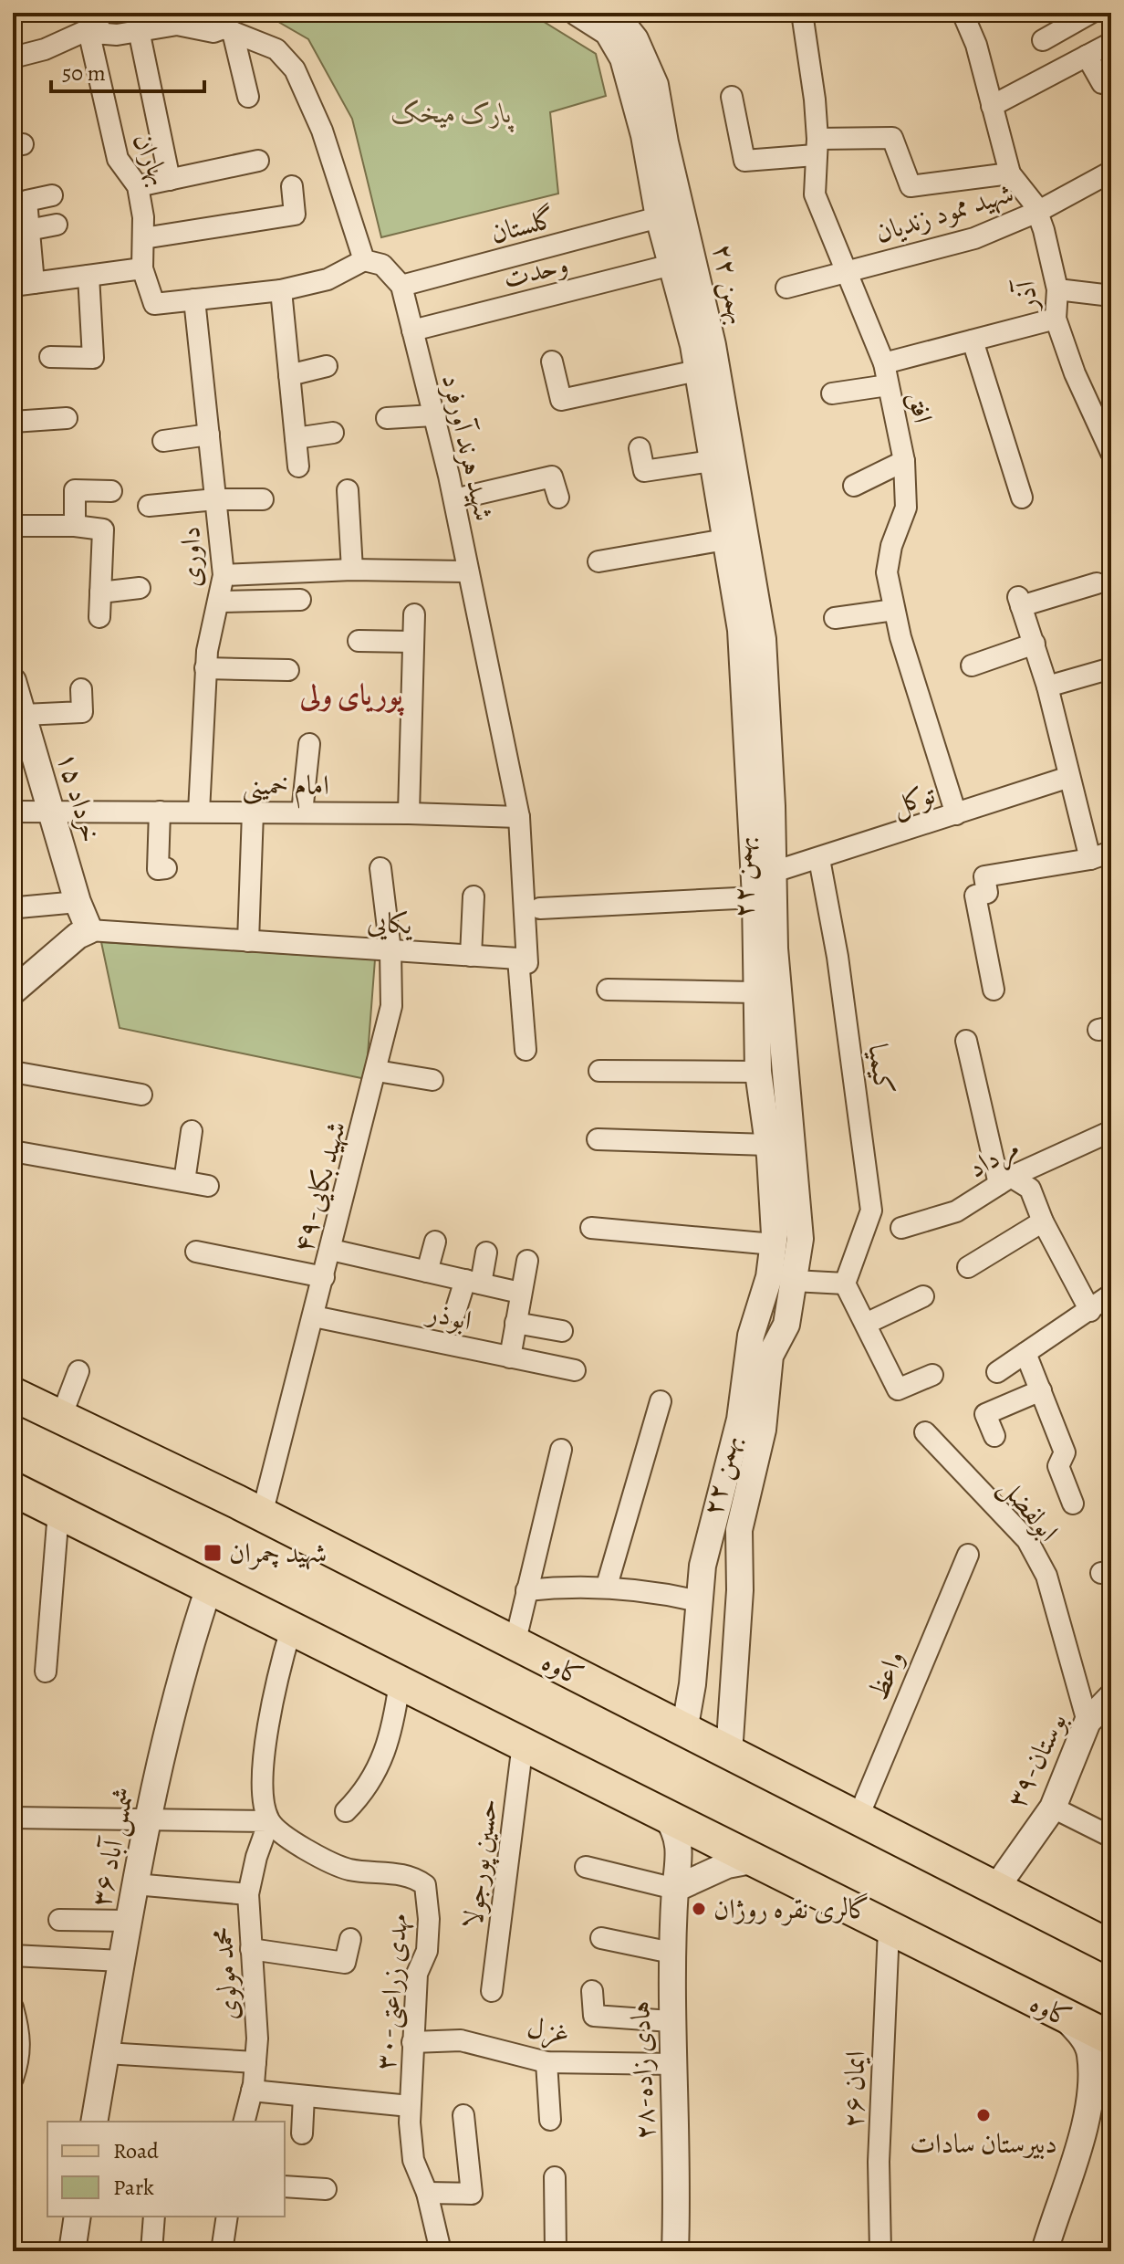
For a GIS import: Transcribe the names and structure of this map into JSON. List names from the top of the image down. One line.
{"streets":{"main road":["کاوه"],"street":["بهاران","شهید ممود زندیان","گلستان","وحدت","۲۲ بهمن","آذر","افق","شهید هرند آورفرد","داوری","امام خمینی","۱۵ خرداد","توکل","یکایی","کیمیا","مرداد","۴۹-شهید بکایی","ابوذر","ابولفضل","واعظ","۳۹-بوستان","شمس آباد ۳۶","حسین پورجولا","محمد مولوی","۳۰-مهدی زراعتی","غزل","۲۸-هادی زاده","۲۶ ایمان"]},"crossings":[["بهاران","داوری"],["شهید ممود زندیان","آذر"],["شهید ممود زندیان","افق"],["گلستان","۲۲ بهمن"],["گلستان","شهید هرند آورفرد"],["وحدت","۲۲ بهمن"],["وحدت","شهید هرند آورفرد"],["۲۲ بهمن","توکل"],["۲۲ بهمن","کاوه"],["افق","توکل"],["شهید هرند آورفرد","امام خمینی"],["شهید هرند آورفرد","یکایی"],["داوری","امام خمینی"],["امام خمینی","۱۵ خرداد"],["۱۵ خرداد","یکایی"],["توکل","کیمیا"],["یکایی","۴۹-شهید بکایی"],["۴۹-شهید بکایی","ابوذر"],["۴۹-شهید بکایی","کاوه"],["ابولفضل","۳۹-بوستان"],["کاوه","واعظ"],["کاوه","۳۹-بوستان"],["کاوه","شمس آباد ۳۶"],["کاوه","حسین پورجولا"],["کاوه","۲۸-هادی زاده"],["کاوه","۲۶ ایمان"],["محمد مولوی","۳۰-مهدی زراعتی"],["۳۰-مهدی زراعتی","غزل"],["غزل","۲۸-هادی زاده"]],"districts":["پوریای ولی"],"parks":["پارک میخک"],"places":{"transit":["شهید چمران"],"other":["گالری نقره روژان","دبیرستان سادات"]},"legend":["Road","Park"],"scale_bar":"50 m"}
